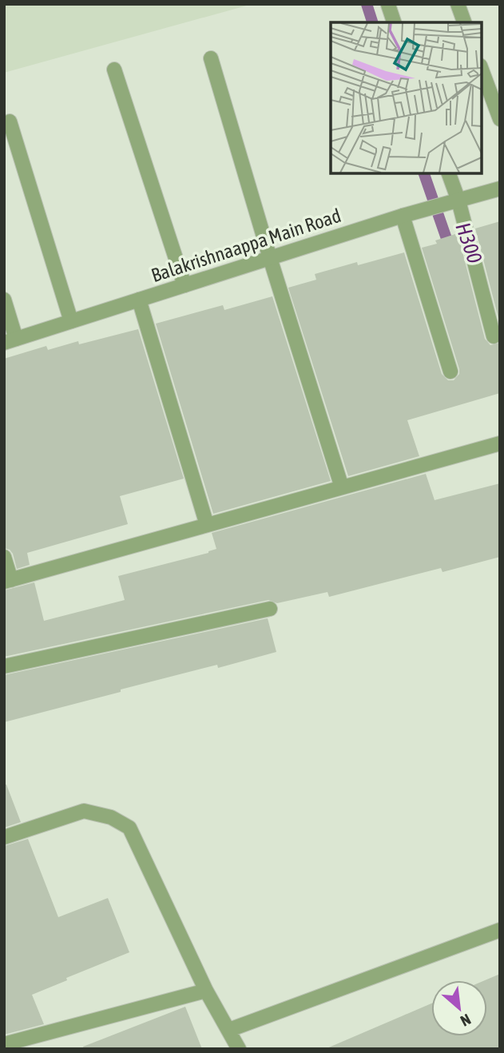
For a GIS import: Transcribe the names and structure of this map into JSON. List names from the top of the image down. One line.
{"streets":{"street":["Balakrishnaappa Main Road"]},"water":["H300"],"north":"bottom right"}
